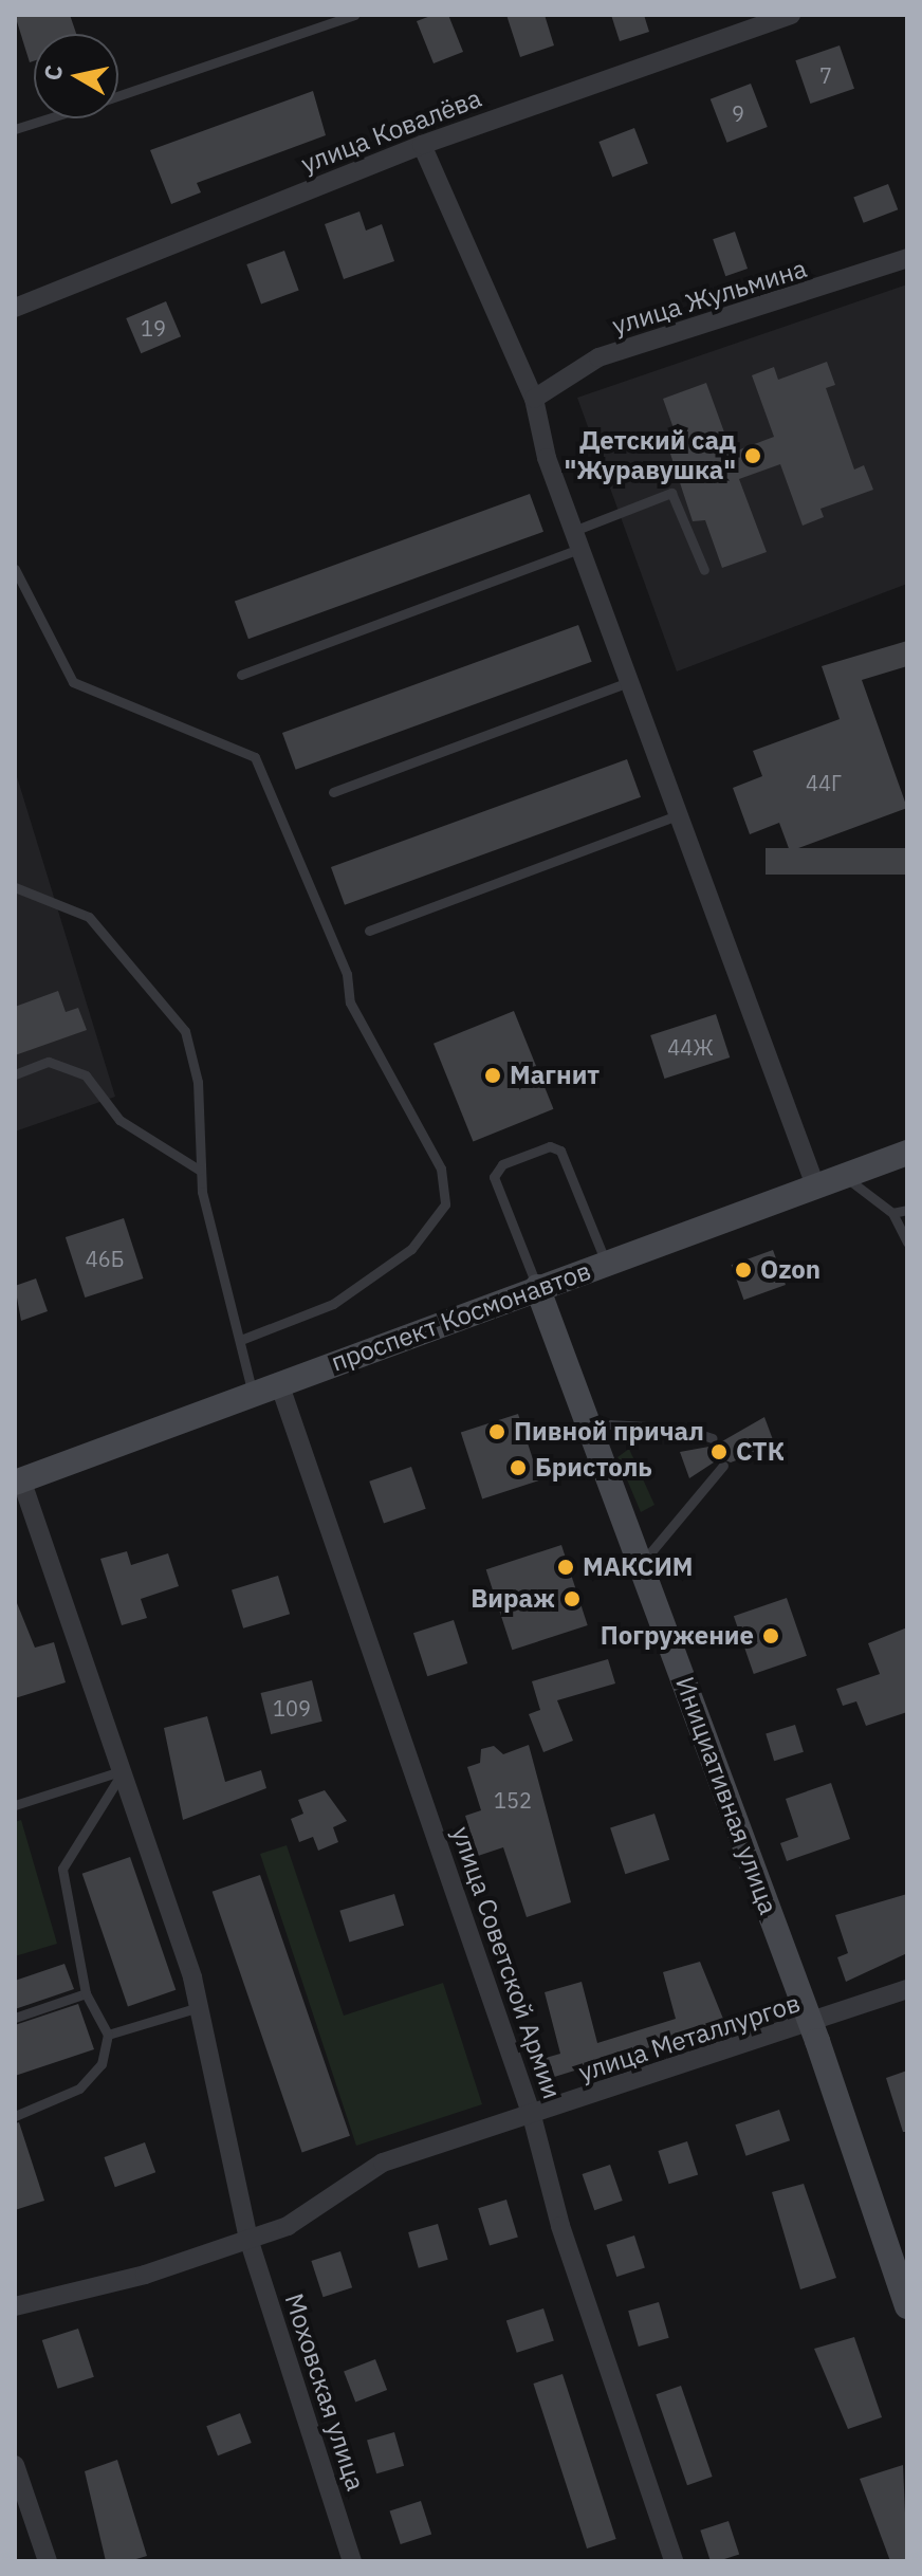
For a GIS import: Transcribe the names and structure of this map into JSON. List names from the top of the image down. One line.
{"streets":{"street":["улица Ковалёва","улица Жульмина","проспект Космонавтов","Инициативная улица","улица Советской Армии","улица Металлургов","Моховская улица"]},"crossings":[["проспект Космонавтов","Инициативная улица"],["проспект Космонавтов","улица Советской Армии"],["Инициативная улица","улица Металлургов"],["улица Советской Армии","улица Металлургов"],["улица Металлургов","Моховская улица"]],"places":["Детский сад \"Журавушка\"","Магнит","Ozon","Пивной причал","СТК","Бристоль","МАКСИМ","Вираж","Погружение"],"house_numbers":["7","9","19","44Г","44Ж","46Б","109","152"],"north":"left"}
